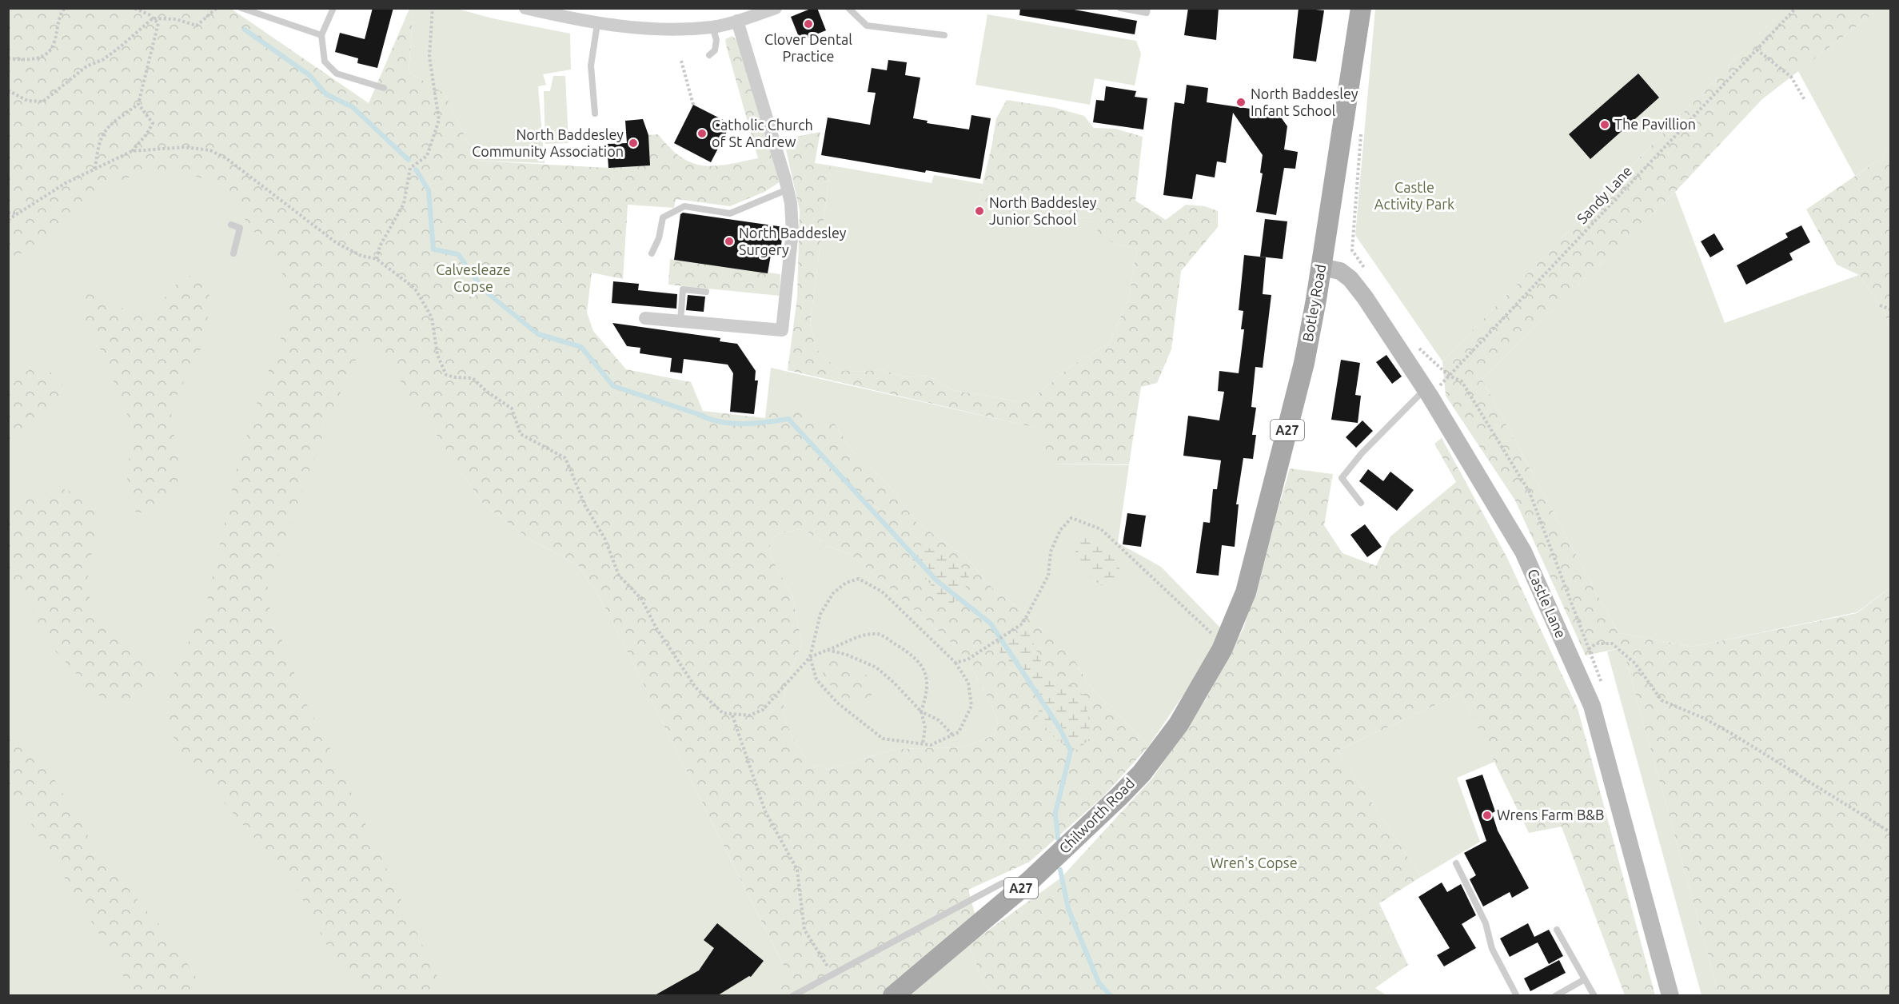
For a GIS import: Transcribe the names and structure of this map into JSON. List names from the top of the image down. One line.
{"streets":{"main road":["Botley Road","A27","Chilworth Road"],"street":["Castle Lane"],"path":["Sandy Lane"]},"crossings":[["Sandy Lane","Castle Lane"],["Botley Road","Castle Lane"],["Botley Road","Chilworth Road"]],"parks":["Castle Activity Park","Calvesleaze Copse","Wren's Copse"],"places":["Clover Dental Practice","North Baddesley Infant School","The Pavillion","Catholic Church of St Andrew","North Baddesley Community Association","North Baddesley Junior School","North Baddesley Surgery","Wrens Farm B&B"]}
